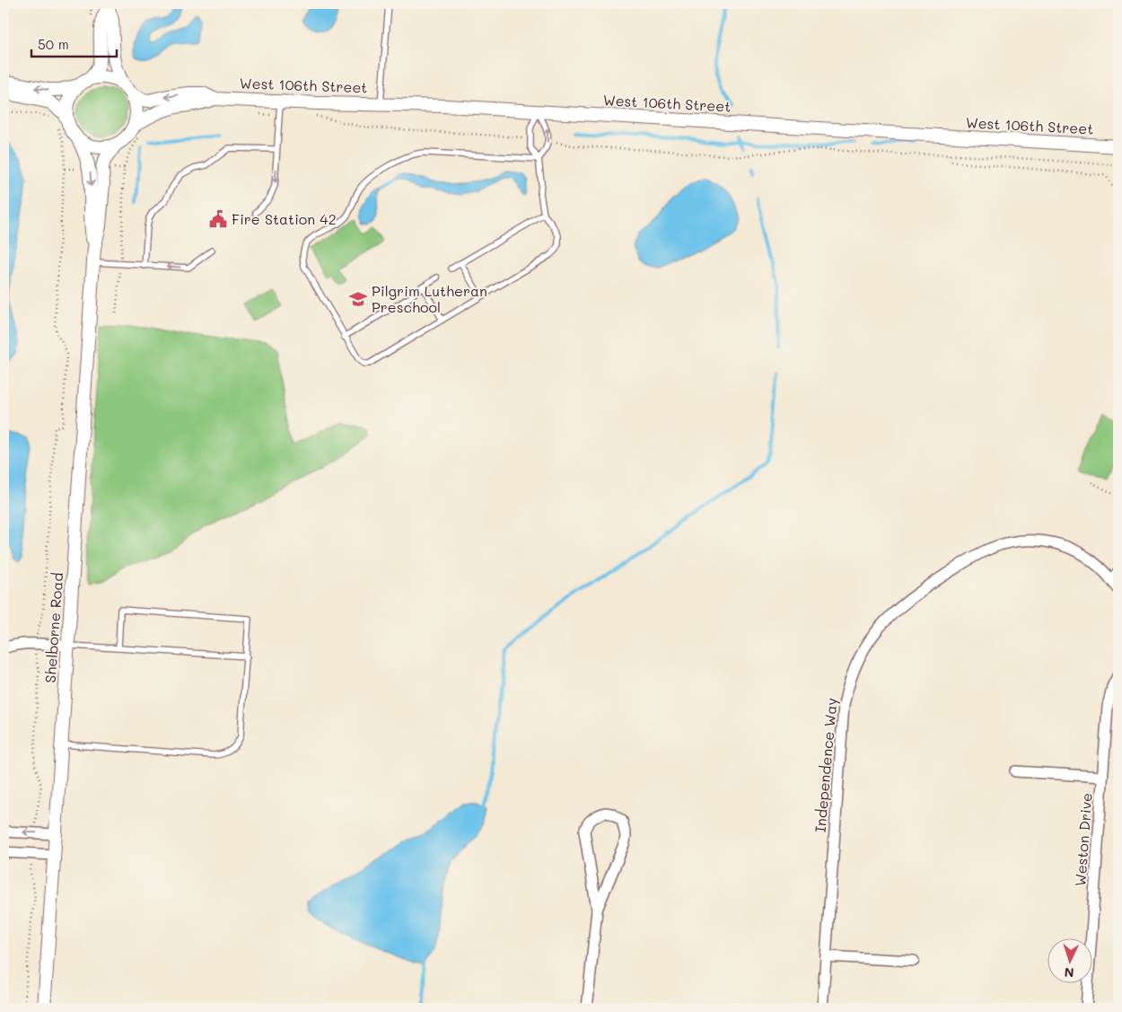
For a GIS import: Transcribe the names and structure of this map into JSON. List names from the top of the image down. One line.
{"streets":{"street":["West 106th Street","Shelborne Road","Independence Way","Weston Drive"]},"crossings":[["West 106th Street","Shelborne Road"]],"places":{"public building":["Fire Station 42"],"school or university":["Pilgrim Lutheran Preschool"]},"scale_bar":"50 m","north":"bottom"}
